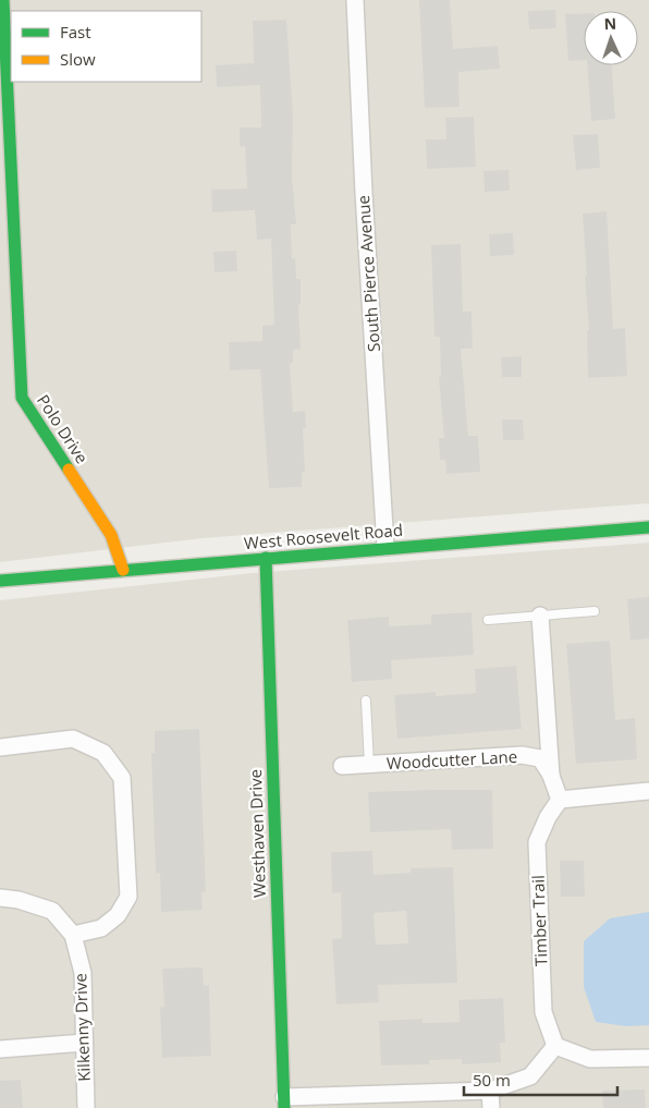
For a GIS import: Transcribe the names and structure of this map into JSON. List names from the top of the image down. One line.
{"streets":{"street":["South Pierce Avenue","Polo Drive","West Roosevelt Road","Woodcutter Lane","Westhaven Drive","Timber Trail","Kilkenny Drive"]},"crossings":[["South Pierce Avenue","West Roosevelt Road"],["Polo Drive","West Roosevelt Road"],["West Roosevelt Road","Westhaven Drive"],["Woodcutter Lane","Timber Trail"]],"legend":["Fast","Slow"],"scale_bar":"50 m","north":"top"}
